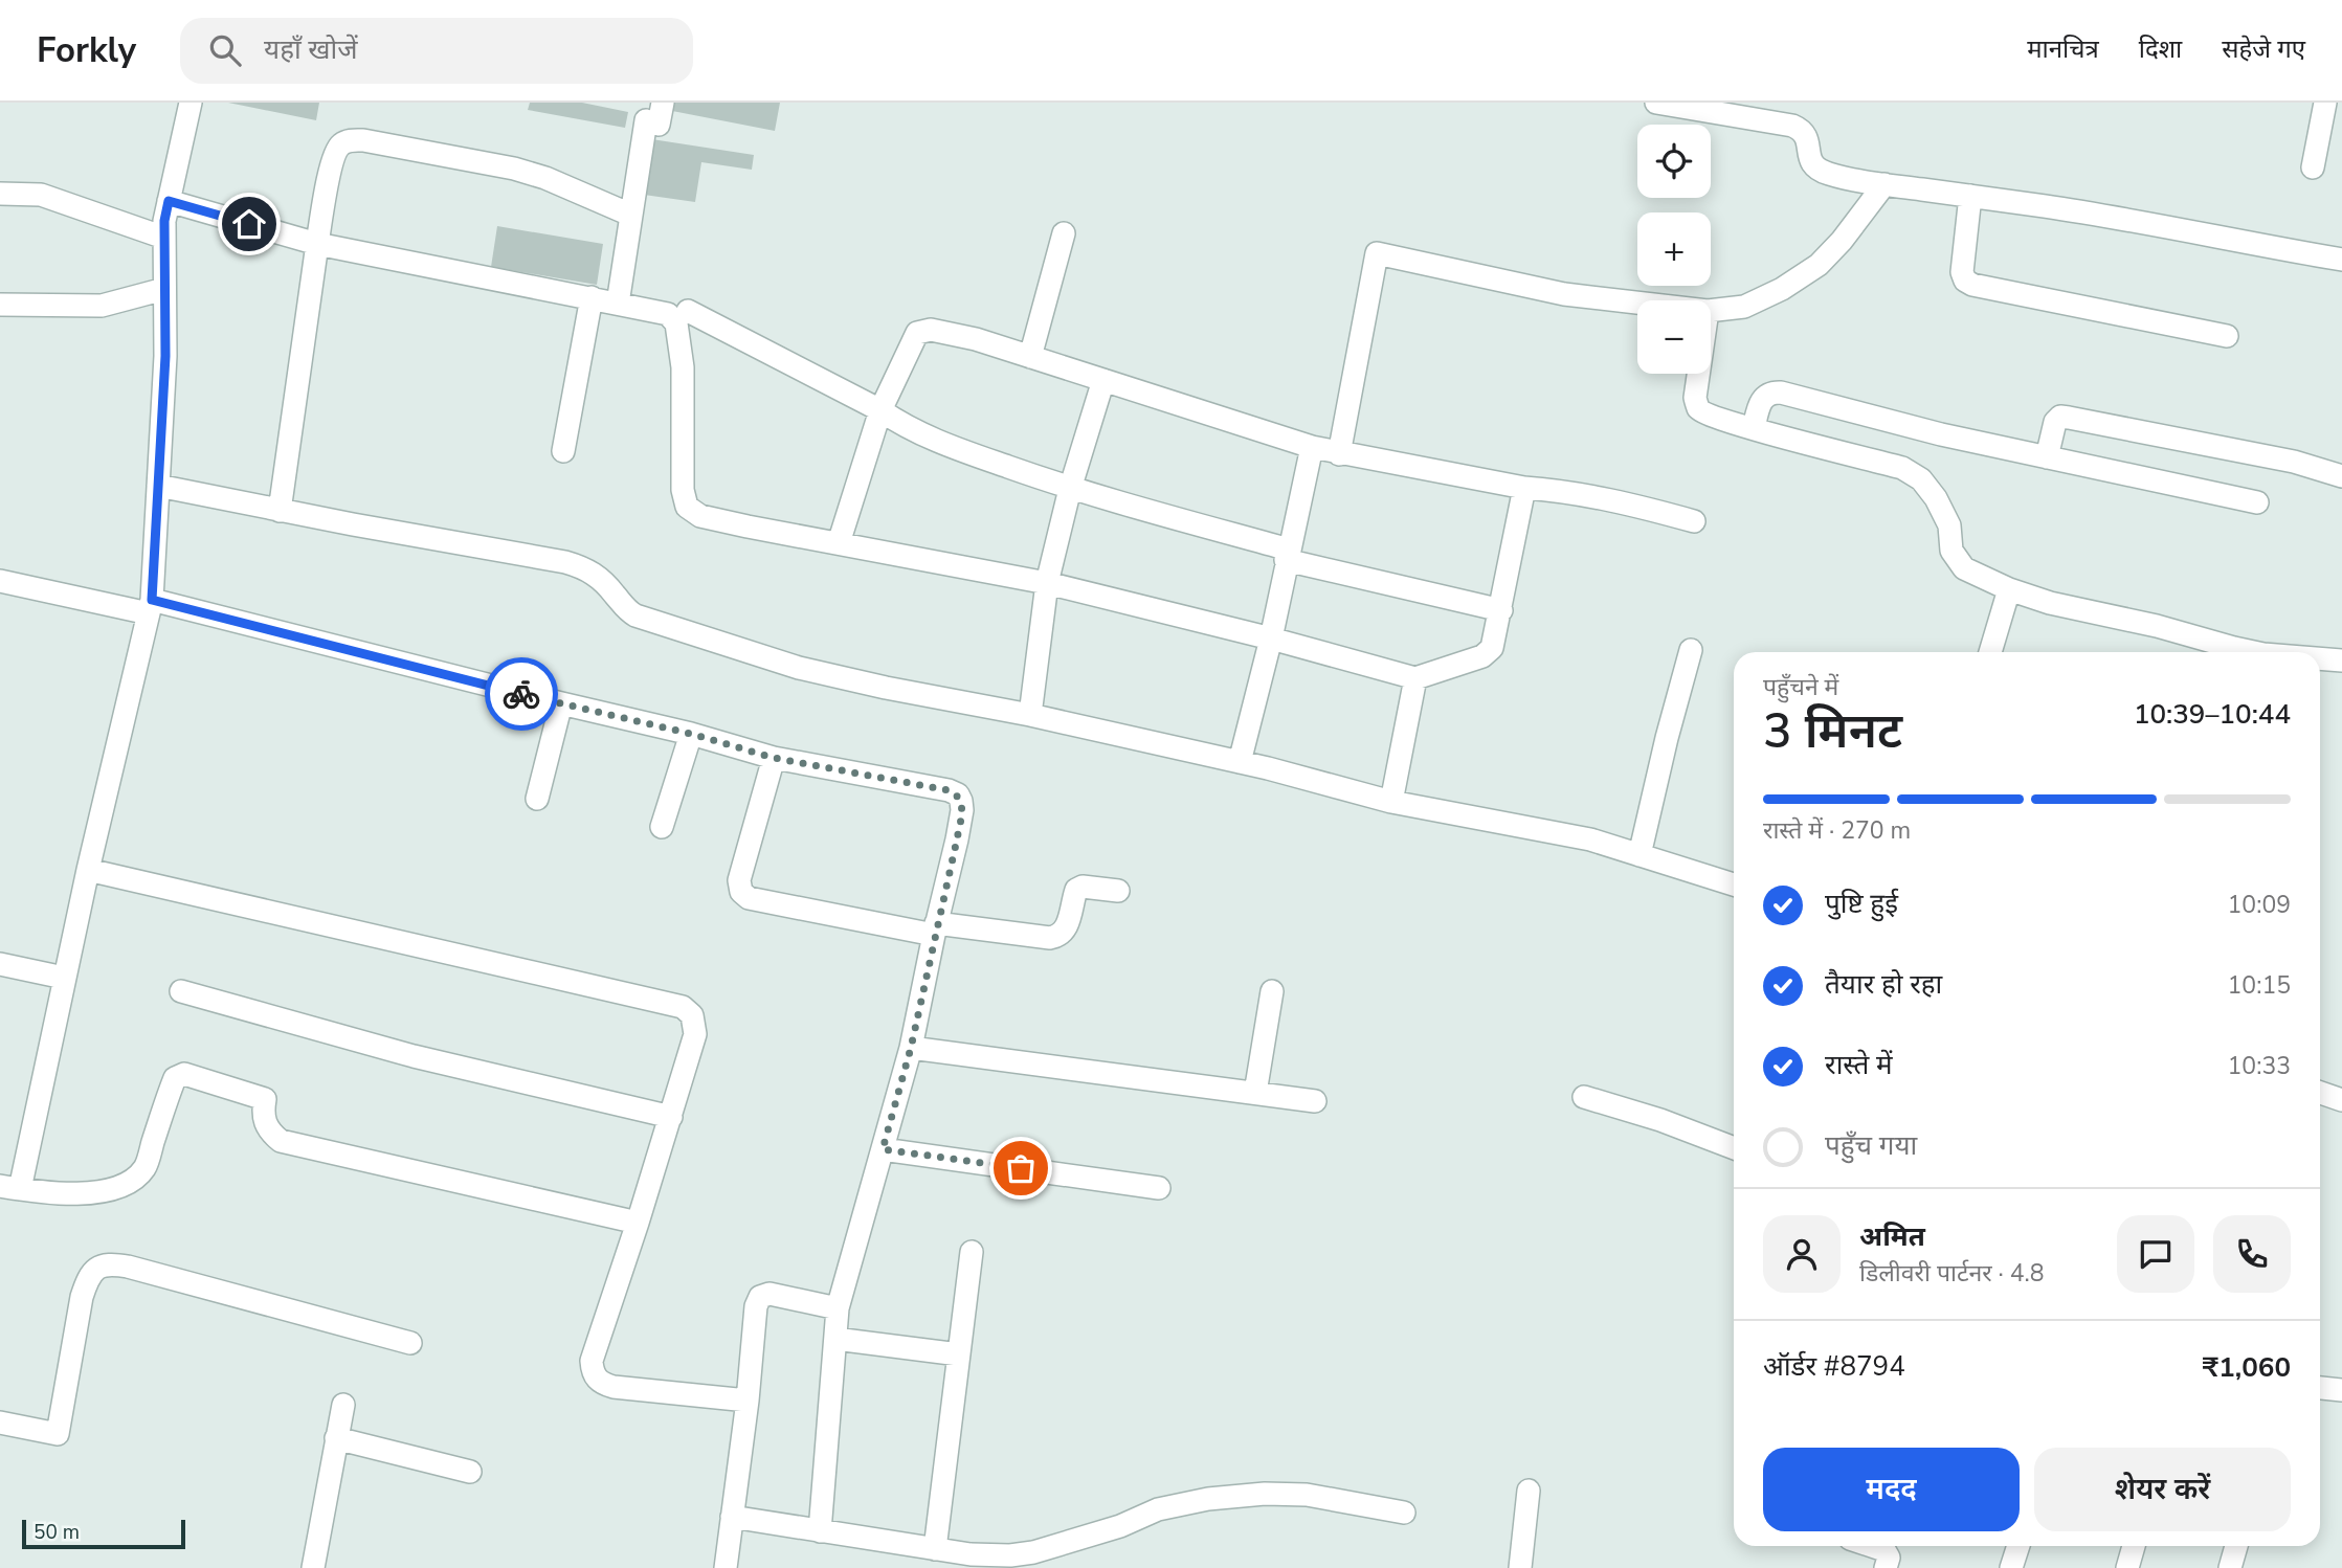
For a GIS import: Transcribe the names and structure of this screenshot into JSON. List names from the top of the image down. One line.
{"scale_bar":"50 m","page":{"header":"Forkly","search":"यहाँ खोजें","nav":["मानचित्र","दिशा","सहेजे गए"],"map_buttons":["+","−"],"heading":["3 मिनट","पहुँचने में","10:39–10:44"],"panel":["अमित","डिलीवरी पार्टनर · 4.8","ऑर्डर #8794","₹1,060"],"bar":"रास्ते में · 270 m","list":[["पुष्टि हुई","10:09"],["तैयार हो रहा","10:15"],["रास्ते में","10:33"],"पहुँच गया"],"buttons":["मदद","शेयर करें"],"scale":"50 m"}}
